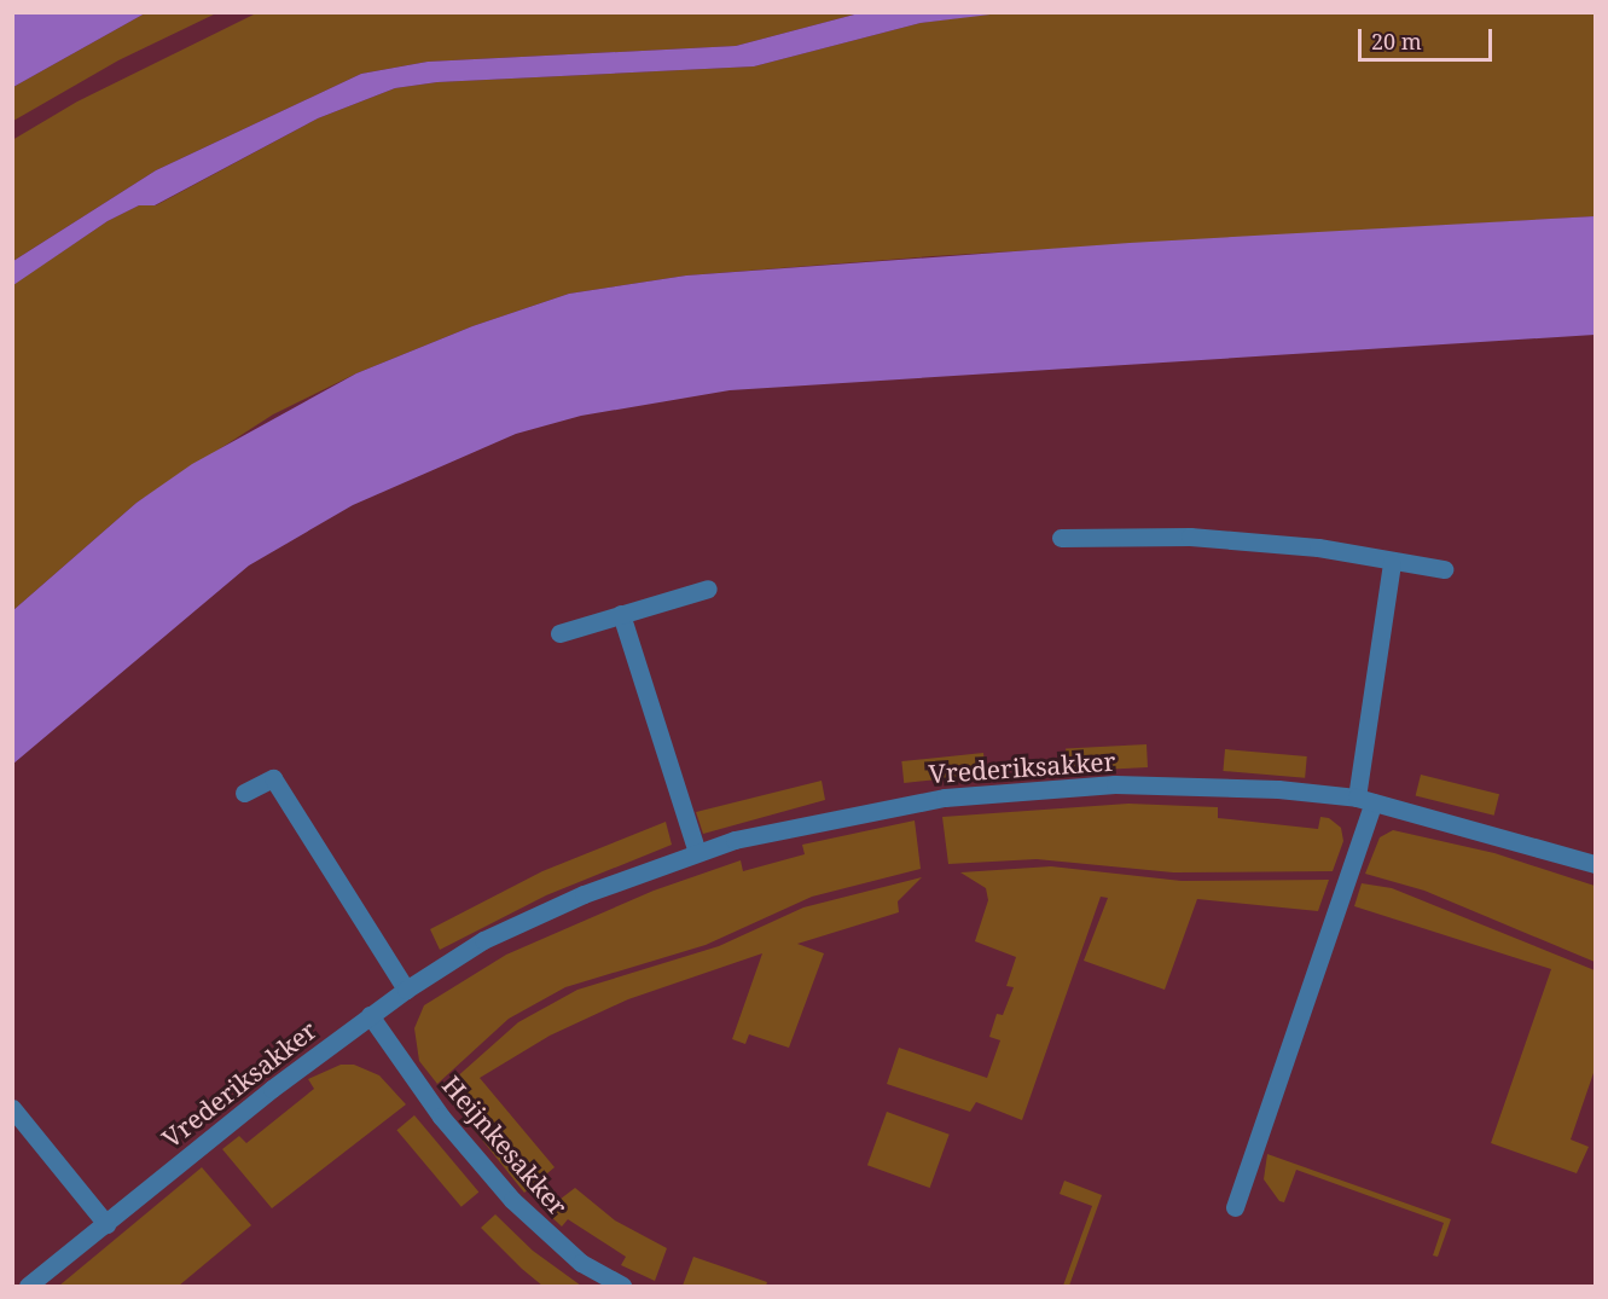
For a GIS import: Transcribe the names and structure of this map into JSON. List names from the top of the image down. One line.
{"streets":{"street":["Vrederiksakker","Heijnkesakker"]},"crossings":[["Vrederiksakker","Heijnkesakker"]],"scale_bar":"20 m"}
